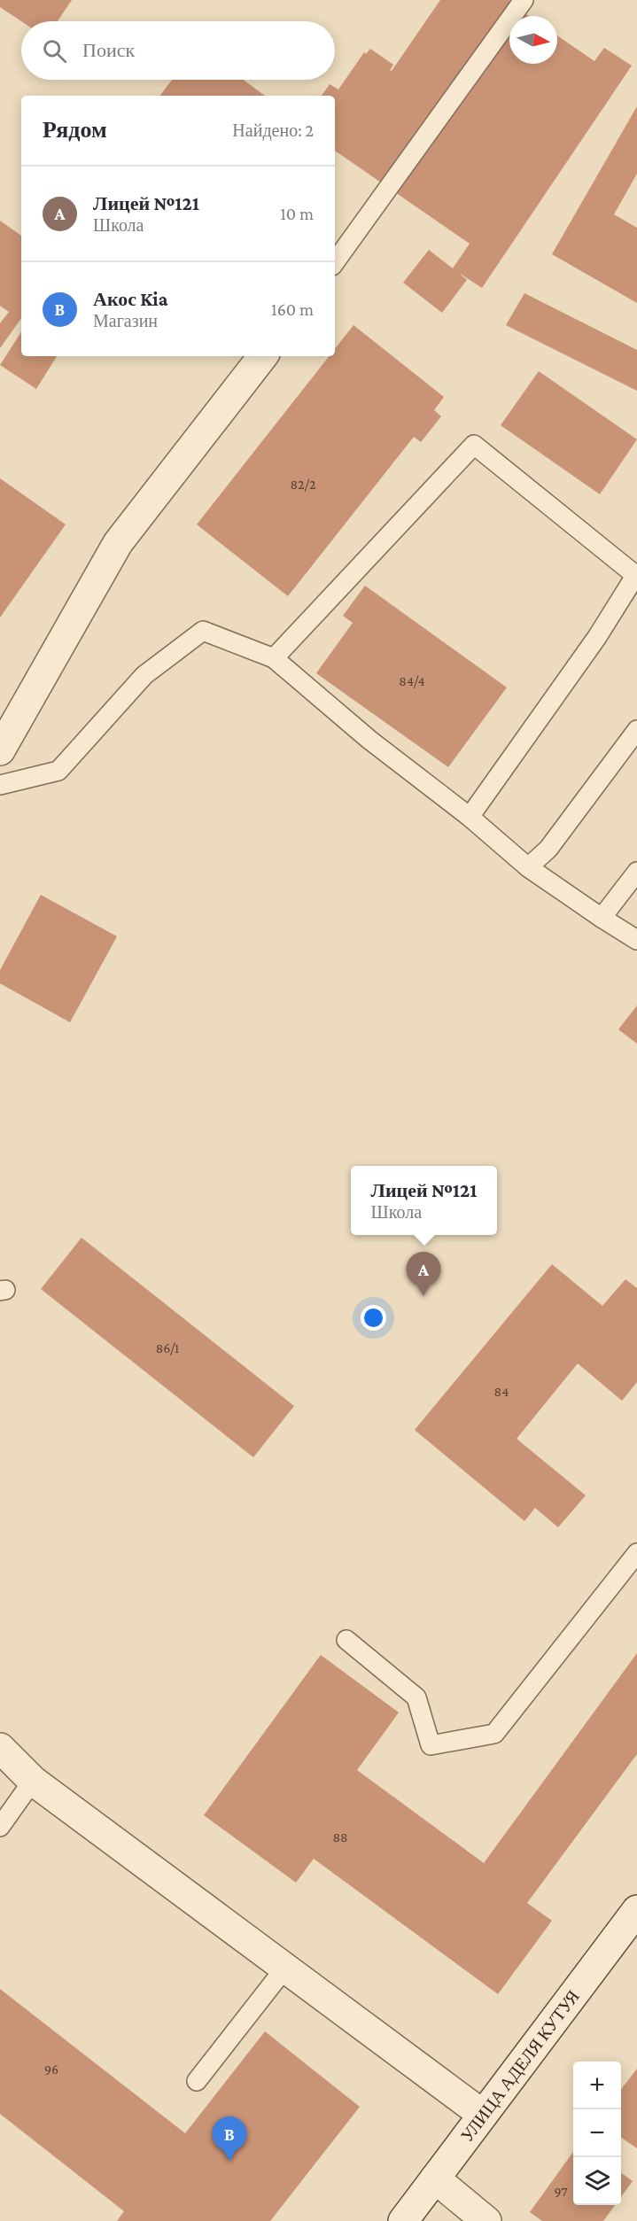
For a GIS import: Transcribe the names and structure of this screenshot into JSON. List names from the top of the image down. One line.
{"streets":{"street":["УЛИЦА АДЕЛЯ КУТУЯ"]},"house_numbers":["82/2","84/4","86/1","84","88","96","97"],"north":"right","page":{"search":"Поиск","heading":["Рядом","Найдено: 2"],"list":[{"mark":"A","name":"Лицей №121","note":"Школа","value":"10 m"},{"mark":"B","name":"Акос Kia","note":"Магазин","value":"160 m"}],"popup":["Лицей №121","Школа"],"pins":["A","B"],"map_buttons":["+","−"]}}
